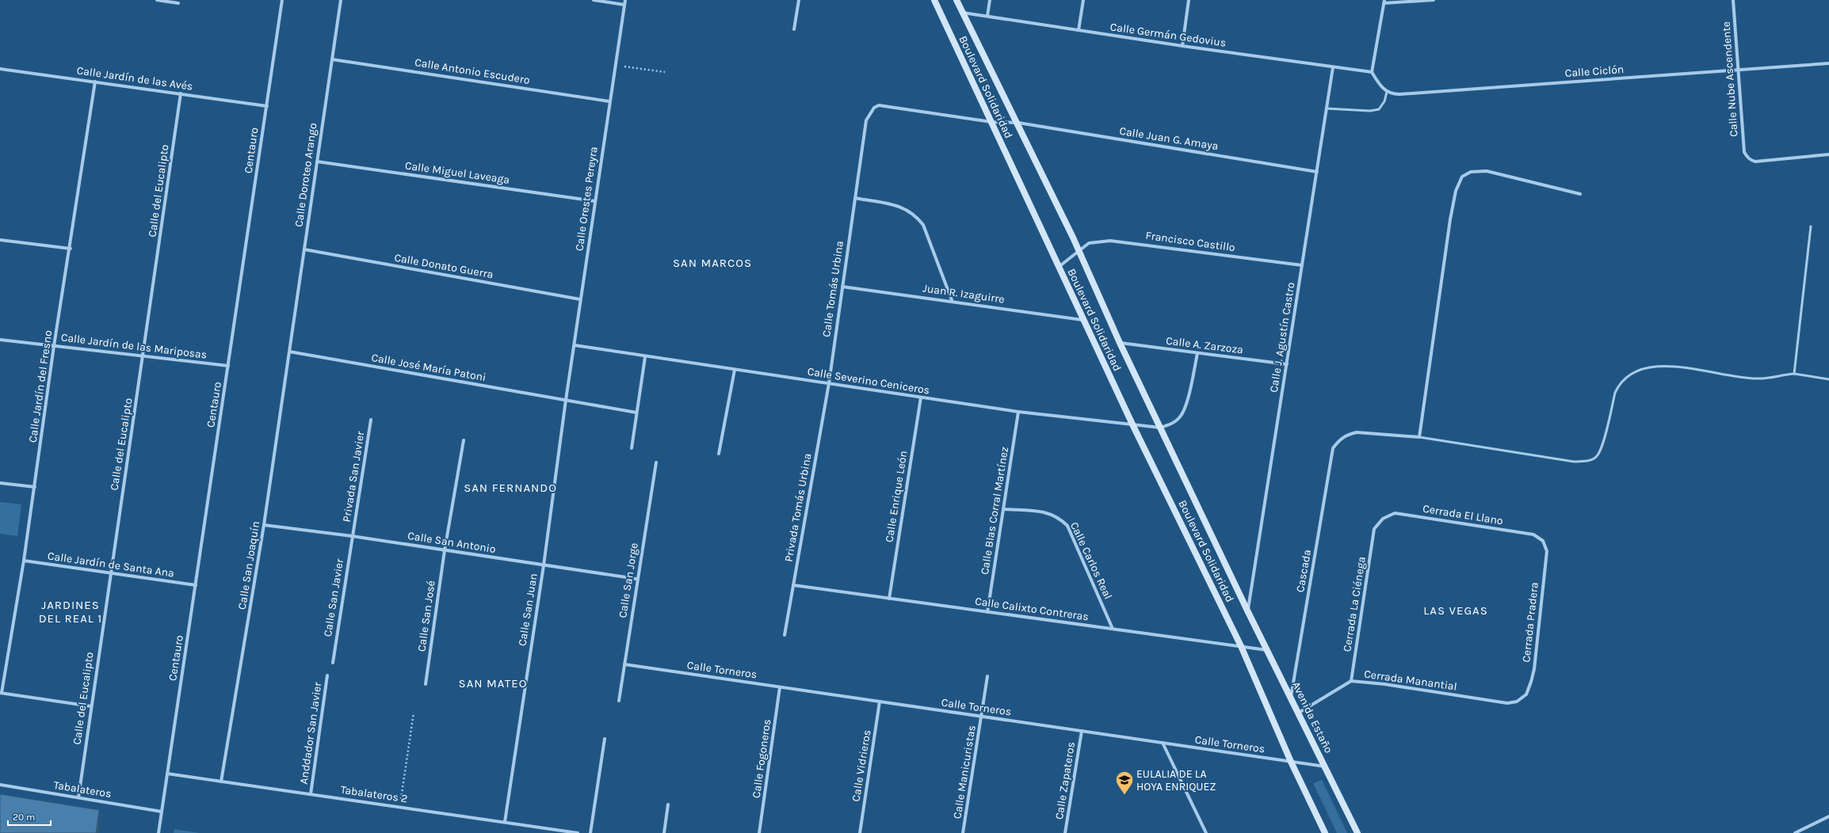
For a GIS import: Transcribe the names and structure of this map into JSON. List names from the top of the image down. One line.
{"streets":{"main road":["Boulevard Solidaridad","Avenida Estaño"],"street":["Calle Germán Gedovius","Calle Antonio Escudero","Calle Ciclón","Calle Jardín de las Avés","Calle Nube Ascendente","Calle Juan G. Amaya","Centauro","Calle Miguel Laveaga","Calle Doroteo Arango","Calle del Eucalipto","Calle Orestes Pereyra","Francisco Castillo","Calle Donato Guerra","Calle Tomás Urbina","Juan R. Izaguirre","Calle J. Agustín Castro","Calle A. Zarzoza","Calle Jardín de las Mariposas","Calle José María Patoni","Calle Severino Ceniceros","Calle Jardín del Fresno","Privada San Javier","Calle Enrique León","Privada Tomás Urbina","Calle Blas Corral Martínez","Cerrada El Llano","Calle San Antonio","Calle Carlos Real","Calle Jardín de Santa Ana","Calle San Joaquín","Cascada","Calle San Jorge","Calle San Javier","Cerrada La Ciénega","Calle Calixto Contreras","Calle San Juan","Calle San José","Cerrada Pradera","Calle Torneros","Cerrada Manantial","Anddador San Javier","Calle Fogoneros","Calle Vidrieros","Calle Manicuristas","Calle Zapateros","Tabalateros","Tabalateros 2"]},"crossings":[["Calle Germán Gedovius","Boulevard Solidaridad"],["Calle Germán Gedovius","Calle J. Agustín Castro"],["Calle Antonio Escudero","Calle Doroteo Arango"],["Calle Antonio Escudero","Calle Orestes Pereyra"],["Calle Ciclón","Calle Nube Ascendente"],["Calle Jardín de las Avés","Centauro"],["Calle Jardín de las Avés","Calle del Eucalipto"],["Calle Jardín de las Avés","Calle Jardín del Fresno"],["Boulevard Solidaridad","Calle Juan G. Amaya"],["Boulevard Solidaridad","Francisco Castillo"],["Boulevard Solidaridad","Juan R. Izaguirre"],["Boulevard Solidaridad","Calle J. Agustín Castro"],["Boulevard Solidaridad","Calle A. Zarzoza"],["Boulevard Solidaridad","Calle Severino Ceniceros"],["Boulevard Solidaridad","Calle Calixto Contreras"],["Boulevard Solidaridad","Avenida Estaño"],["Calle Juan G. Amaya","Calle Tomás Urbina"],["Calle Juan G. Amaya","Calle J. Agustín Castro"],["Centauro","Calle Jardín de las Mariposas"],["Centauro","Calle Jardín de Santa Ana"],["Centauro","Tabalateros"],["Centauro","Tabalateros 2"],["Calle Miguel Laveaga","Calle Doroteo Arango"],["Calle Miguel Laveaga","Calle Orestes Pereyra"],["Calle Doroteo Arango","Calle Donato Guerra"],["Calle Doroteo Arango","Calle José María Patoni"],["Calle Doroteo Arango","Calle San Joaquín"],["Calle del Eucalipto","Calle Jardín de las Mariposas"],["Calle del Eucalipto","Calle Jardín de Santa Ana"],["Calle del Eucalipto","Tabalateros"],["Calle Orestes Pereyra","Calle Donato Guerra"],["Calle Orestes Pereyra","Calle José María Patoni"],["Calle Orestes Pereyra","Calle Severino Ceniceros"],["Calle Orestes Pereyra","Calle San Juan"],["Francisco Castillo","Calle J. Agustín Castro"],["Calle Tomás Urbina","Juan R. Izaguirre"],["Calle Tomás Urbina","Calle Severino Ceniceros"],["Calle Tomás Urbina","Privada Tomás Urbina"],["Calle J. Agustín Castro","Calle A. Zarzoza"],["Calle J. Agustín Castro","Avenida Estaño"],["Calle Jardín de las Mariposas","Calle Jardín del Fresno"],["Calle José María Patoni","Calle San Joaquín"],["Calle José María Patoni","Calle San Juan"],["Calle Severino Ceniceros","Calle Enrique León"],["Calle Severino Ceniceros","Privada Tomás Urbina"],["Calle Severino Ceniceros","Calle Blas Corral Martínez"],["Calle Jardín del Fresno","Calle Jardín de Santa Ana"],["Privada San Javier","Calle San Antonio"],["Privada San Javier","Calle San Javier"],["Calle Enrique León","Calle Calixto Contreras"],["Privada Tomás Urbina","Calle Calixto Contreras"],["Calle Blas Corral Martínez","Calle Carlos Real"],["Calle Blas Corral Martínez","Calle Calixto Contreras"],["Cerrada El Llano","Cerrada La Ciénega"],["Cerrada El Llano","Cerrada Pradera"],["Calle San Antonio","Calle San Joaquín"],["Calle San Antonio","Calle San Jorge"],["Calle San Antonio","Calle San Javier"],["Calle San Antonio","Calle San Juan"],["Calle San Antonio","Calle San José"],["Calle Carlos Real","Calle Calixto Contreras"],["Calle San Joaquín","Tabalateros 2"],["Cascada","Avenida Estaño"],["Calle San Jorge","Calle Torneros"],["Cerrada La Ciénega","Cerrada Manantial"],["Calle Calixto Contreras","Avenida Estaño"],["Calle San Juan","Tabalateros 2"],["Cerrada Pradera","Cerrada Manantial"],["Calle Torneros","Avenida Estaño"],["Calle Torneros","Calle Fogoneros"],["Calle Torneros","Calle Vidrieros"],["Calle Torneros","Calle Manicuristas"],["Calle Torneros","Calle Zapateros"],["Cerrada Manantial","Avenida Estaño"],["Anddador San Javier","Tabalateros 2"]],"districts":["SAN MARCOS","SAN FERNANDO","JARDINES DEL REAL 1","LAS VEGAS","SAN MATEO"],"places":{"school or university":["EULALIA DE LA HOYA ENRIQUEZ"]},"scale_bar":"20 m"}
